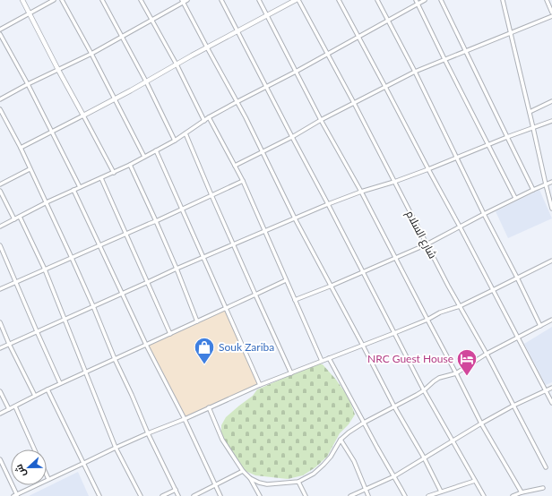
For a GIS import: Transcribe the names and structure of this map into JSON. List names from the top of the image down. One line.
{"streets":{"street":["شارع السلام"]},"places":{"shop":["Souk Zariba"],"hotel":["NRC Guest House"]},"north":"left"}
